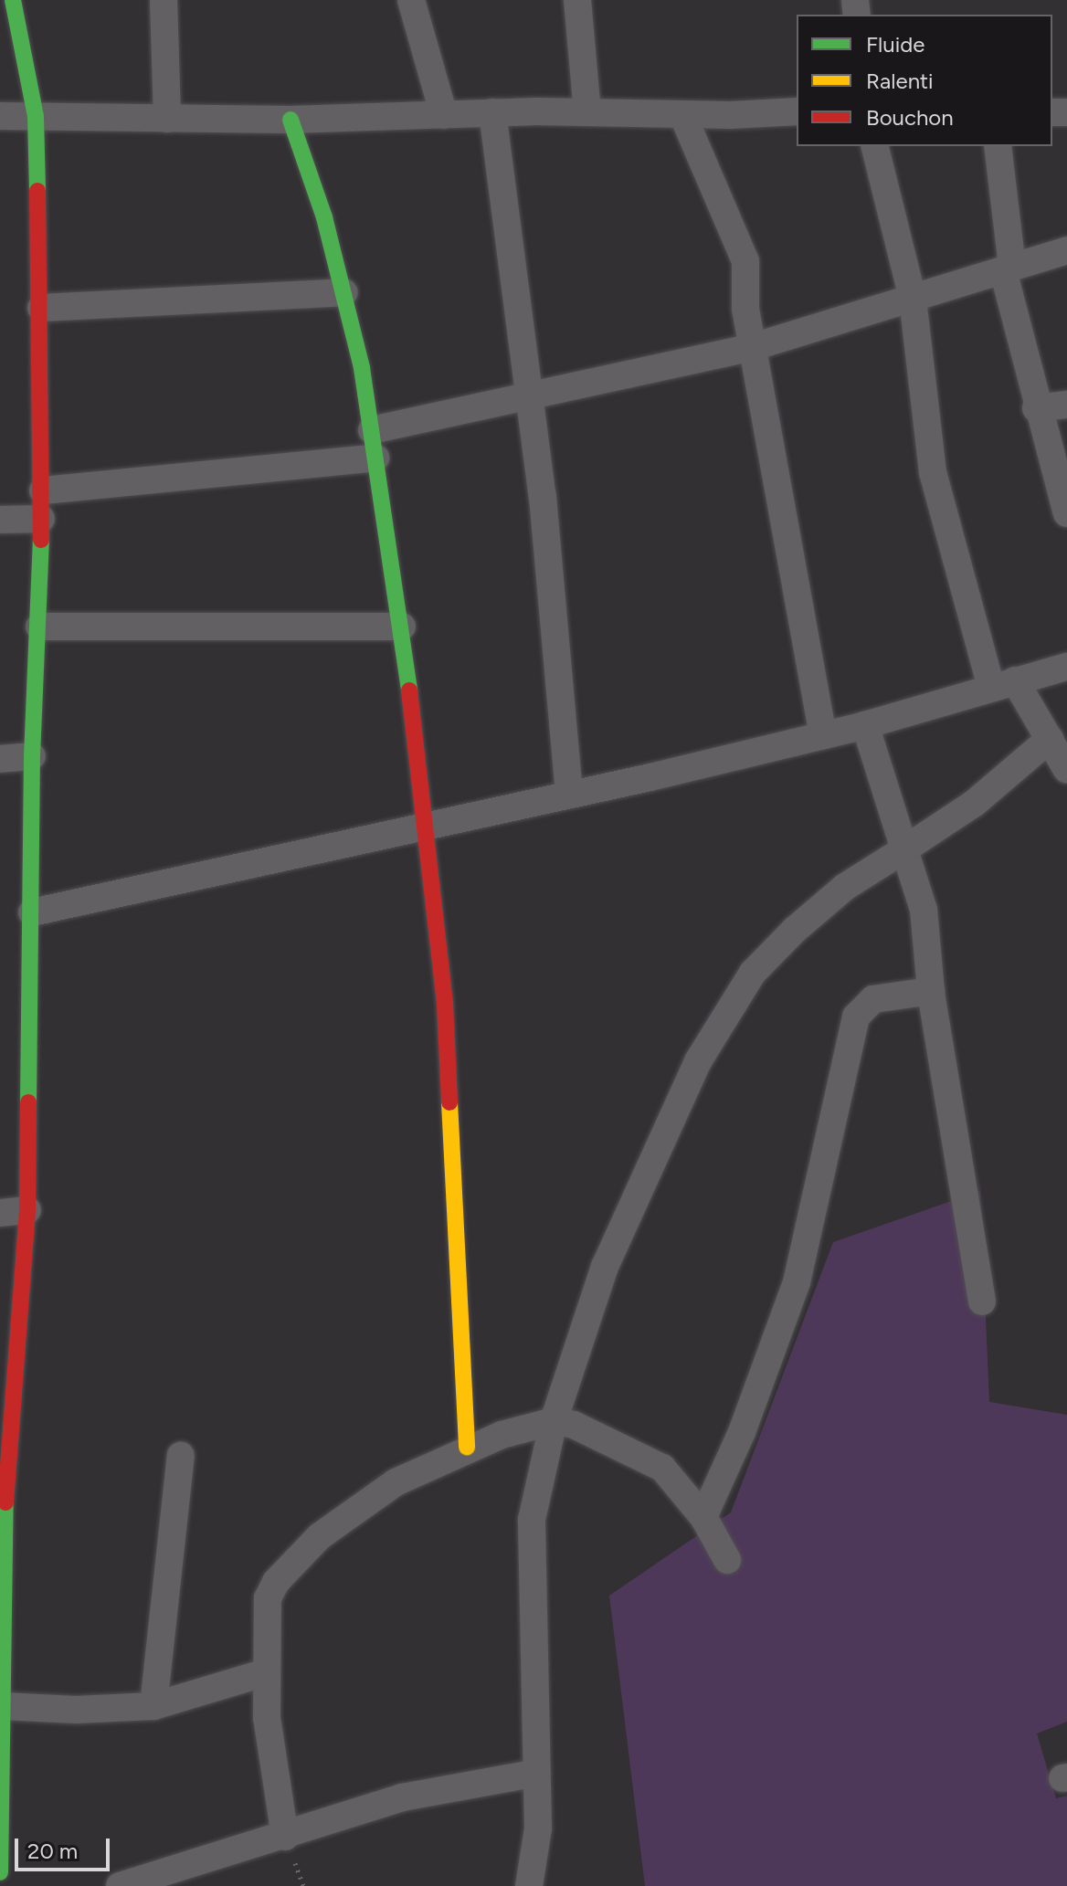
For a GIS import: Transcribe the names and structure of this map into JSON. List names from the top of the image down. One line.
{"legend":["Fluide","Ralenti","Bouchon"],"scale_bar":"20 m"}
